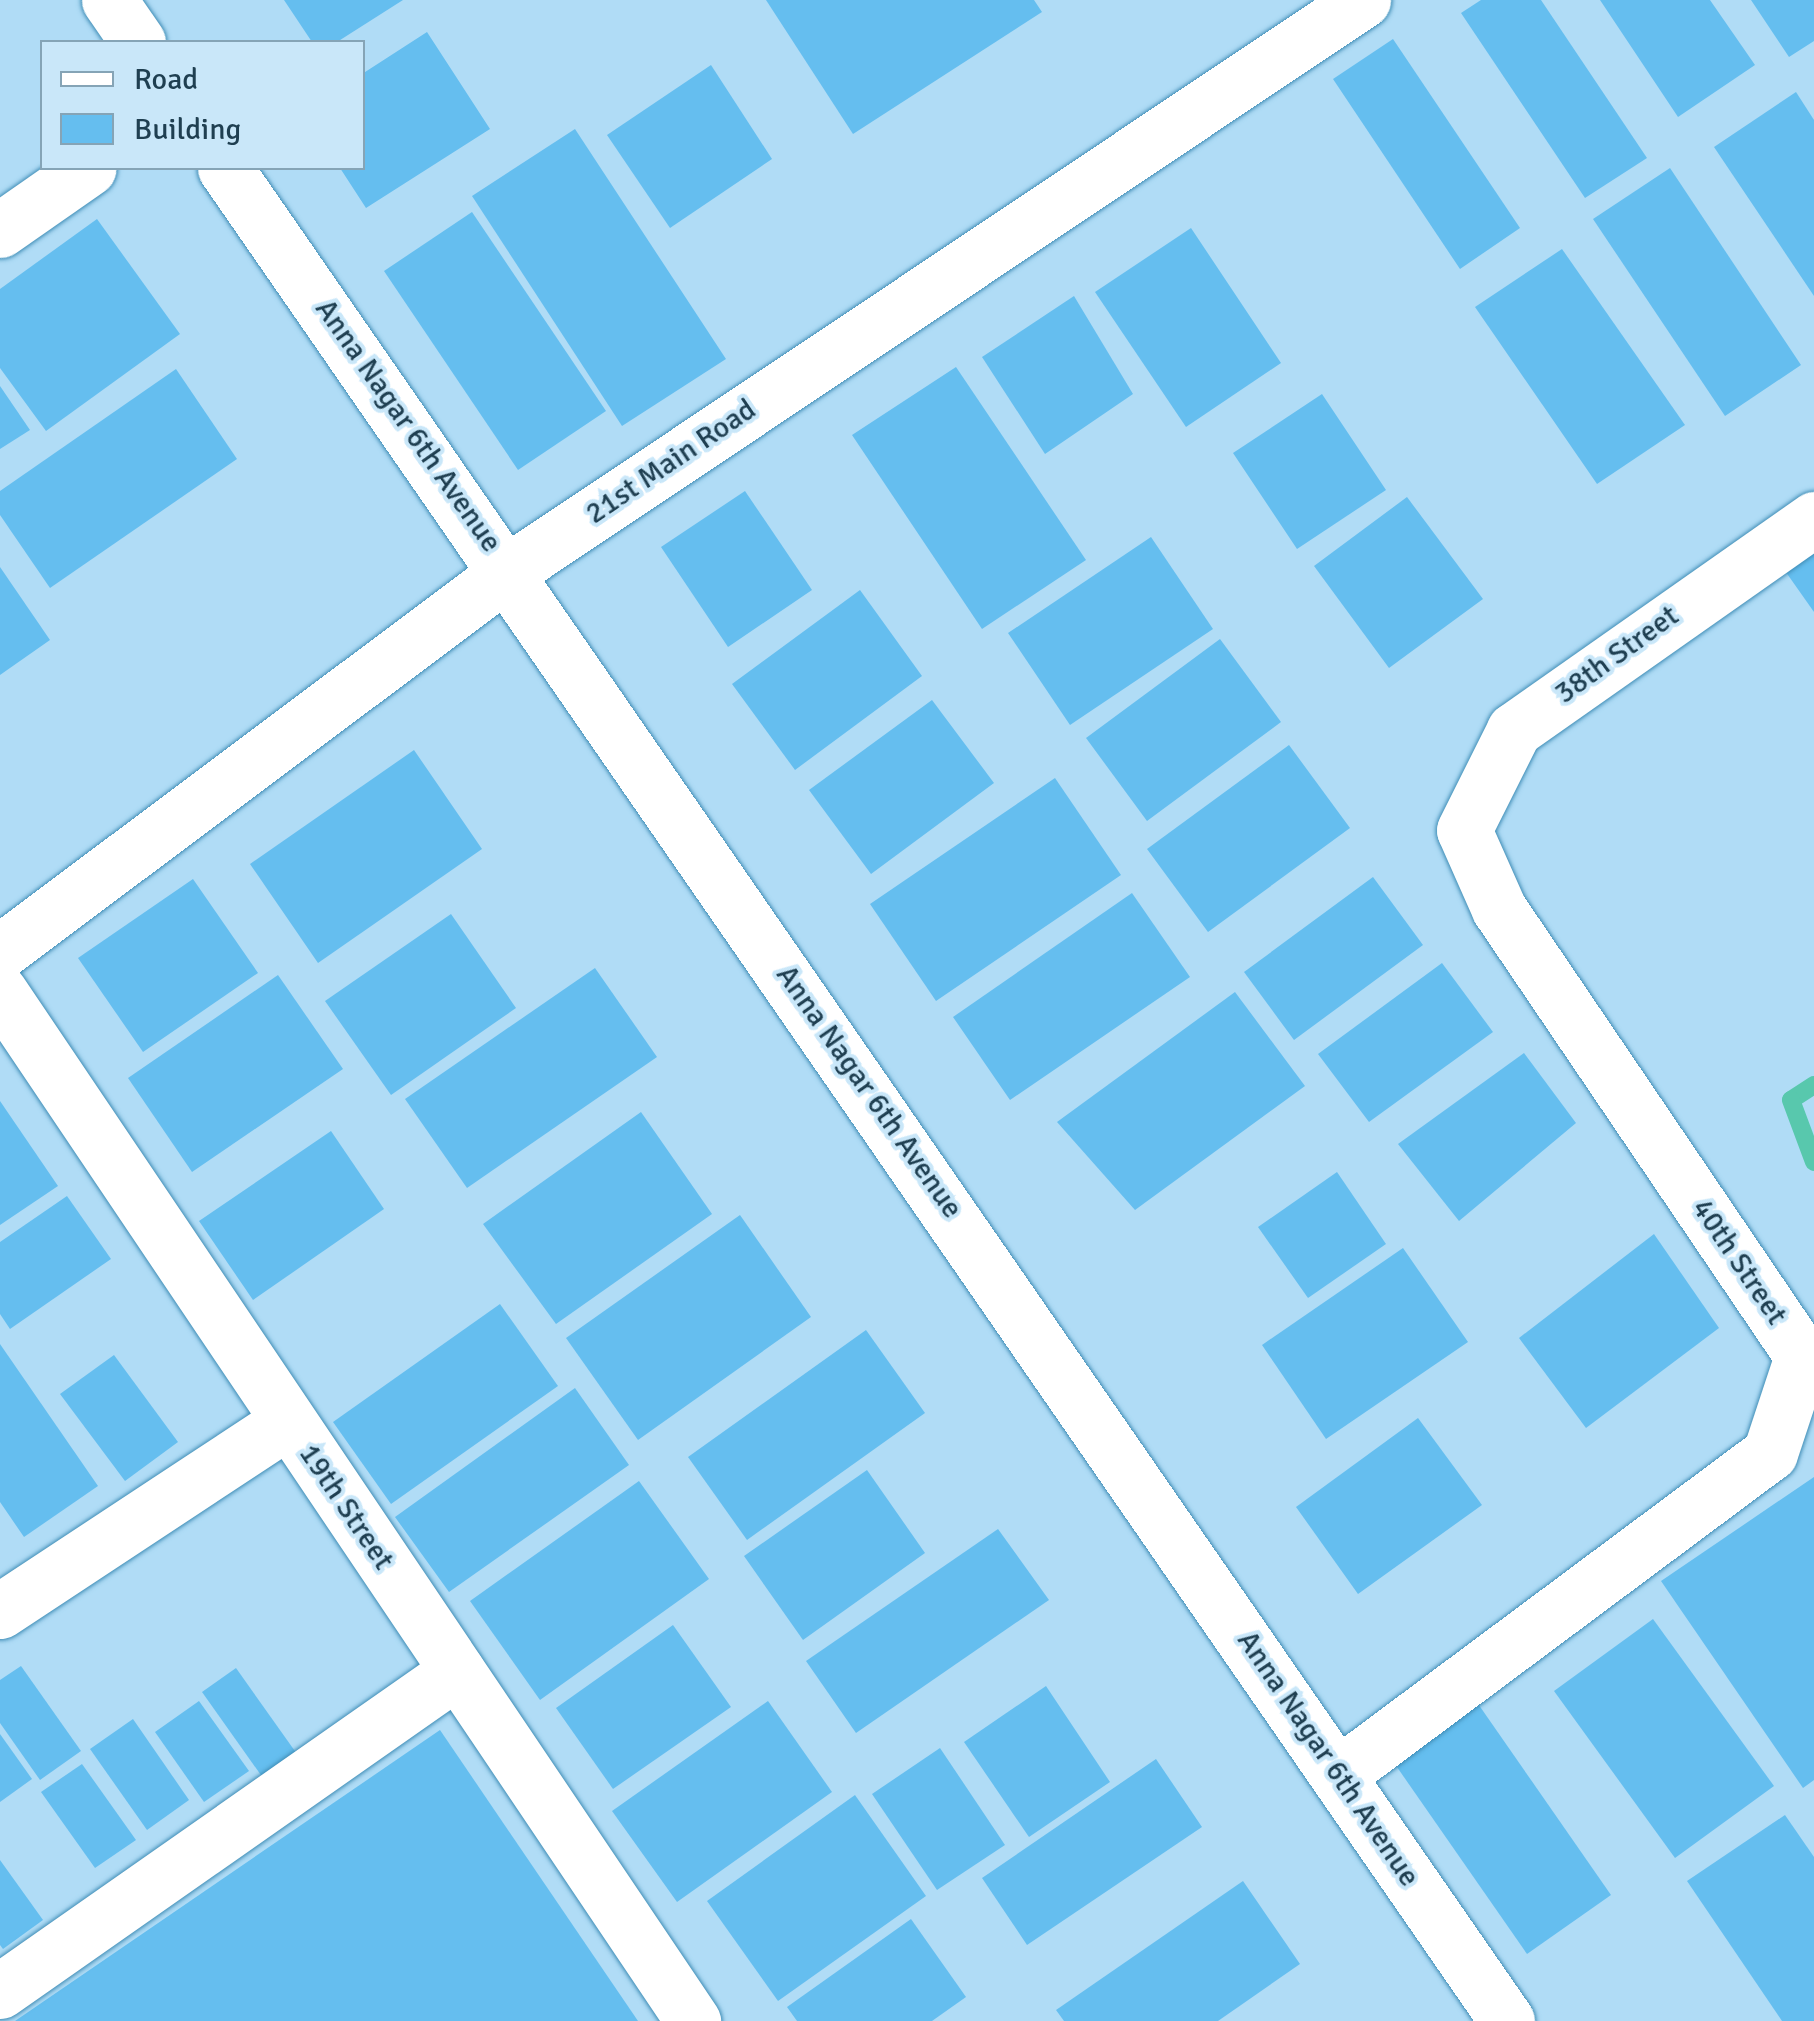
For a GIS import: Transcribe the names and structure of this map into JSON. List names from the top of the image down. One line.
{"streets":{"street":["Anna Nagar 6th Avenue","21st Main Road","38th Street","40th Street","19th Street"]},"crossings":[["Anna Nagar 6th Avenue","21st Main Road"],["Anna Nagar 6th Avenue","40th Street"],["38th Street","40th Street"]],"legend":["Road","Building"]}
